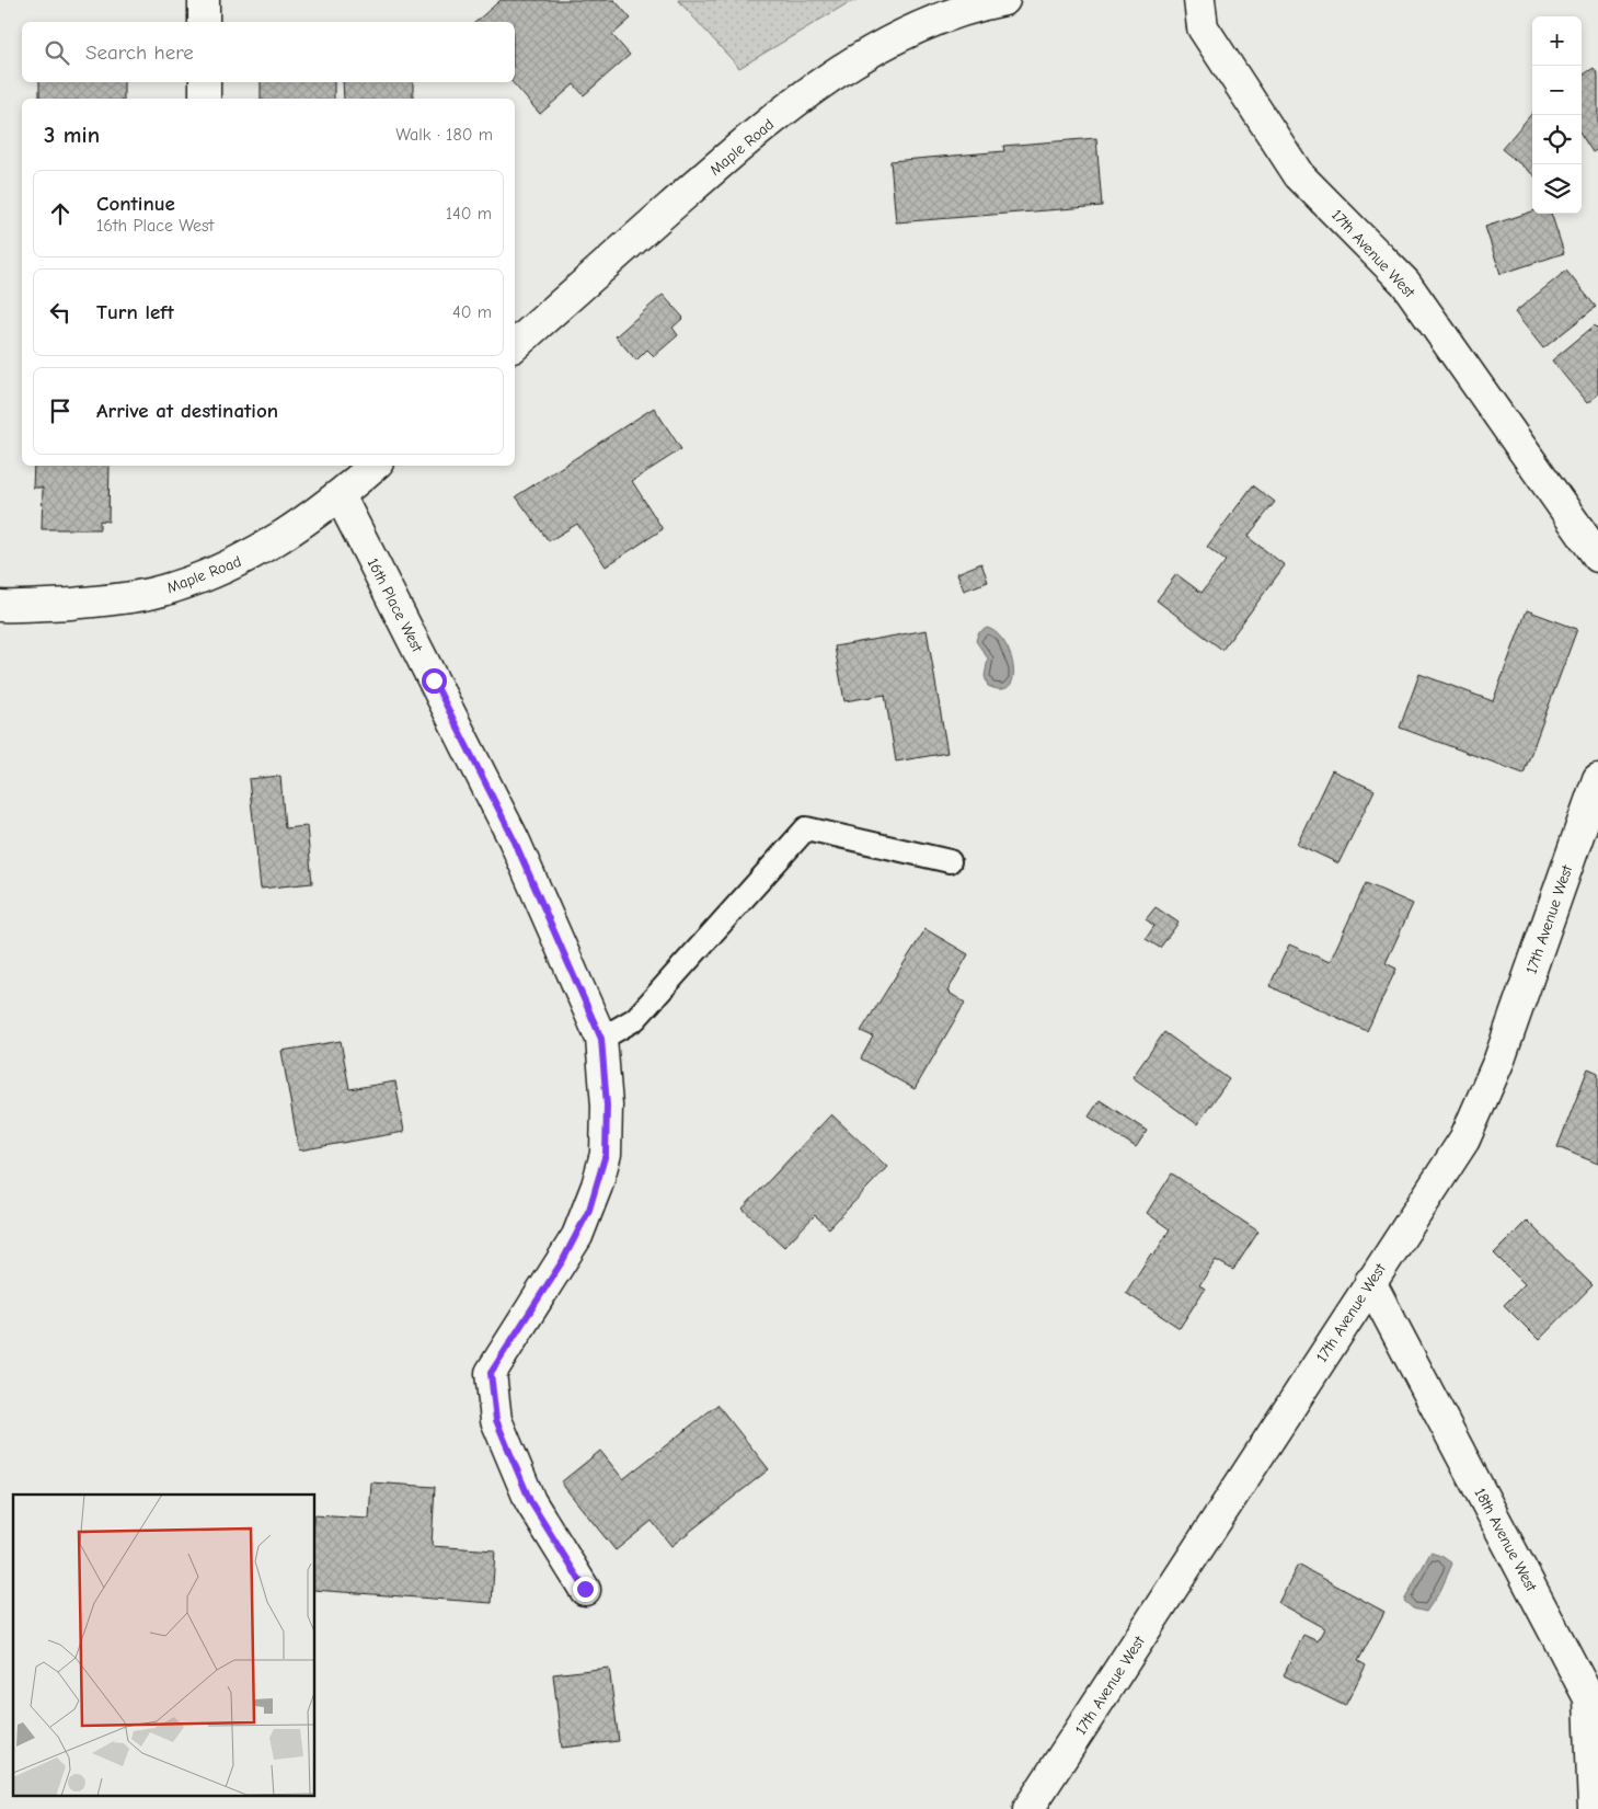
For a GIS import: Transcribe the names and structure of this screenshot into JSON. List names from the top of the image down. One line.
{"streets":{"street":["Maple Road","17th Avenue West","16th Place West","18th Avenue West"]},"crossings":[["Maple Road","16th Place West"],["17th Avenue West","18th Avenue West"]],"page":{"map_buttons":["+","−"],"search":"Search here","heading":["3 min","Walk · 180 m"],"list":[["Continue","16th Place West","140 m"],["Turn left","40 m"],"Arrive at destination"]}}
